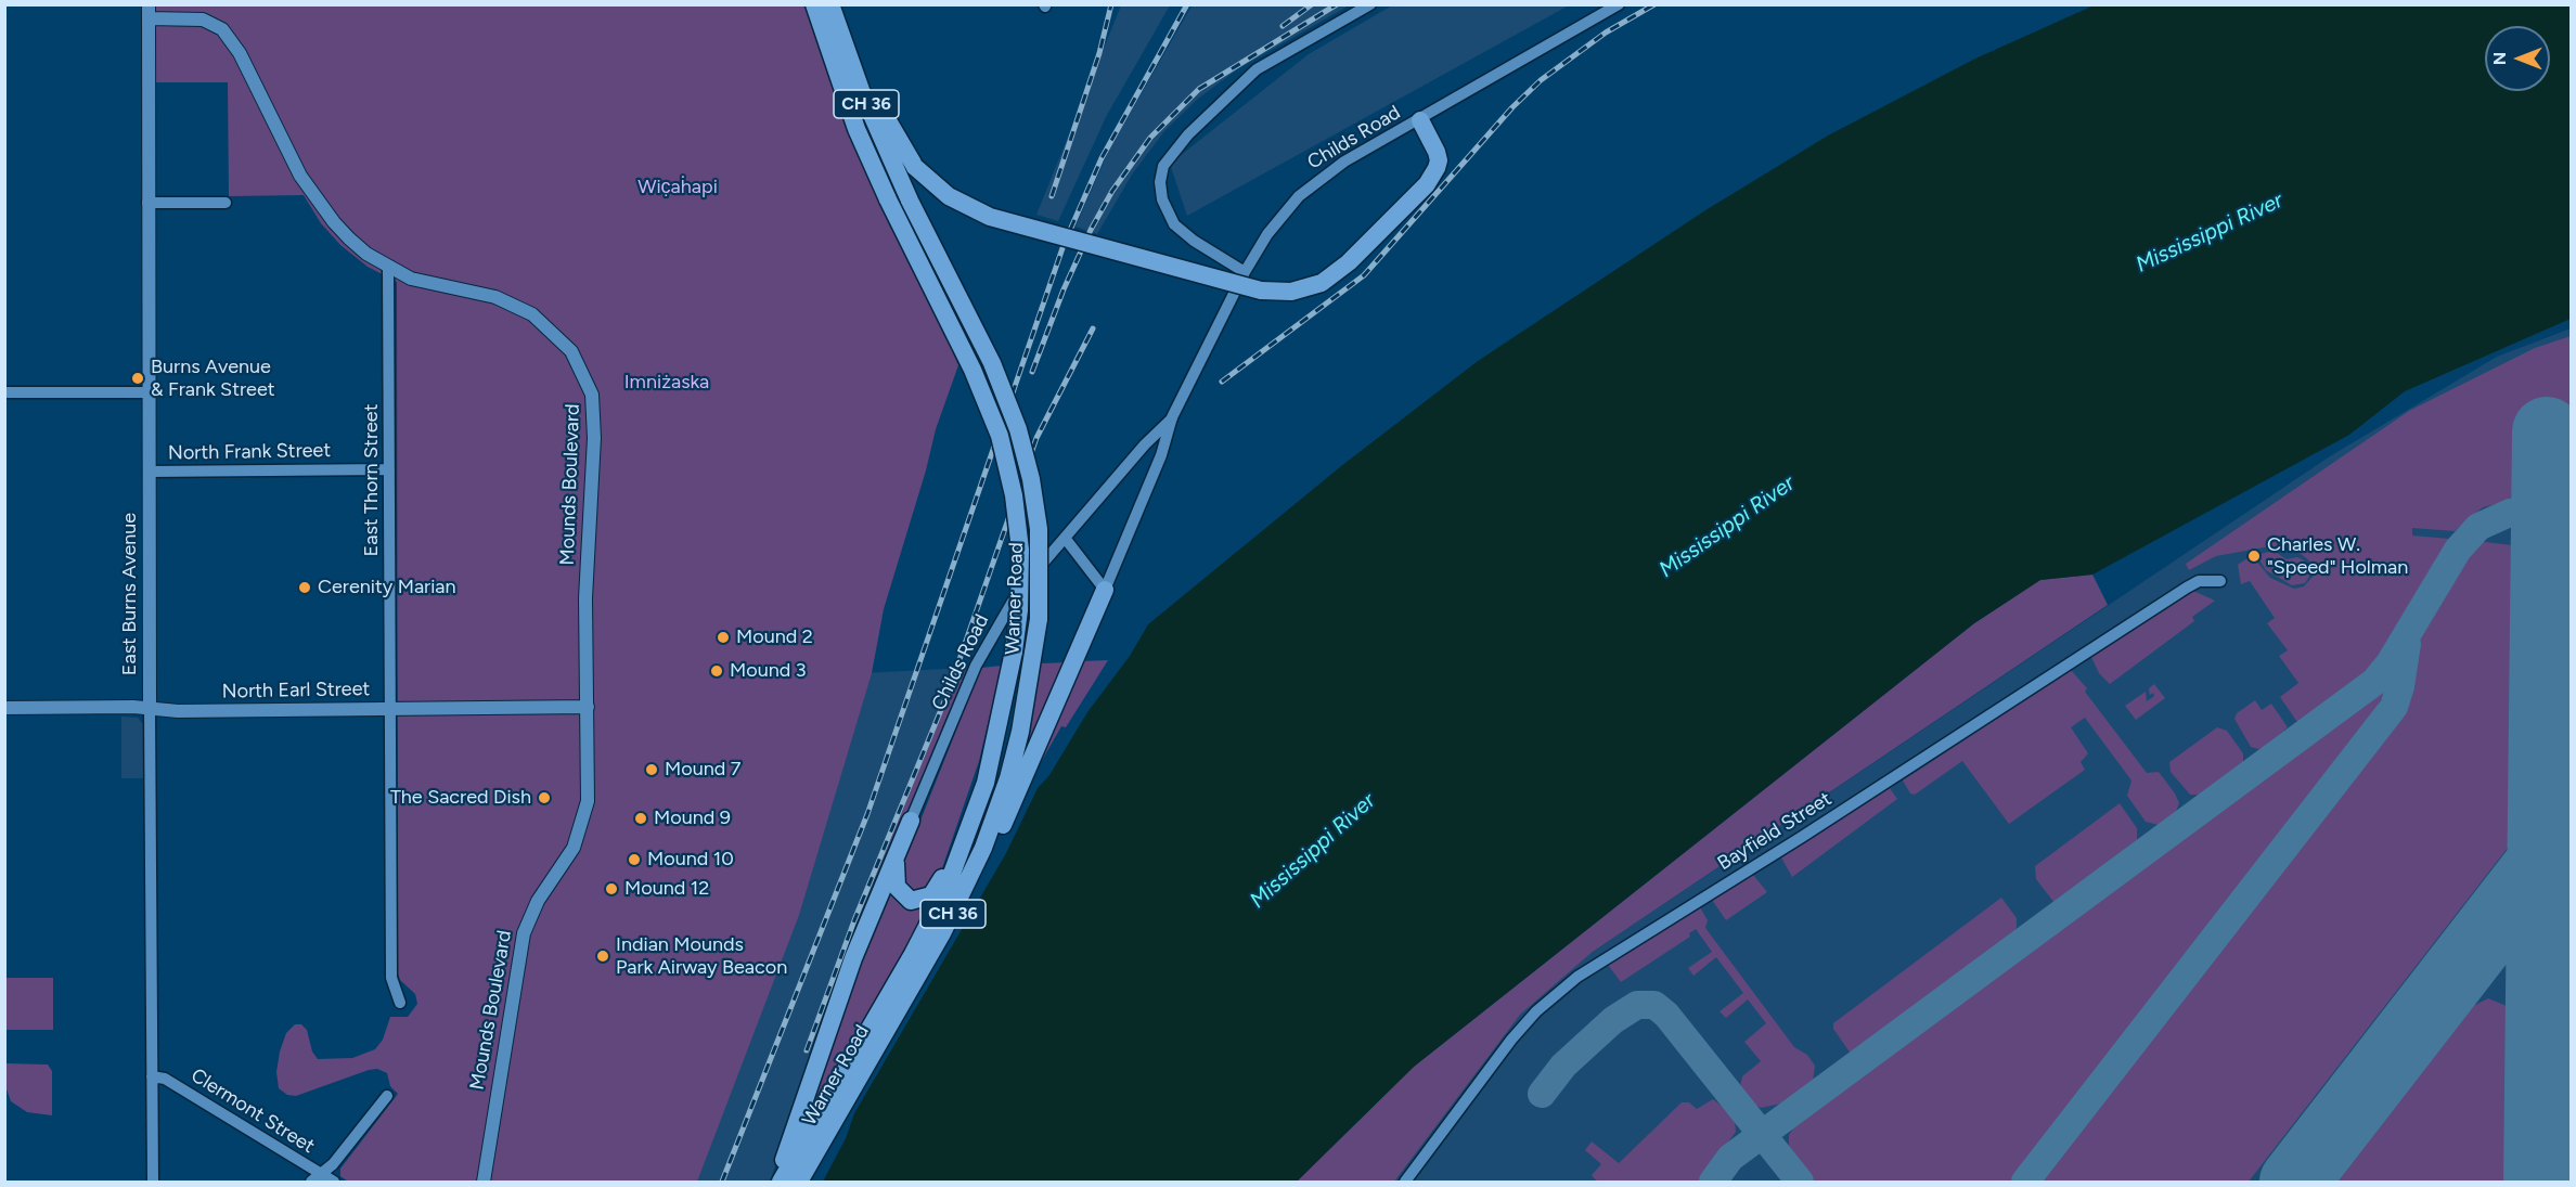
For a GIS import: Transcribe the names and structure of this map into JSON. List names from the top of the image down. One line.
{"streets":{"highway":["CH 36","Warner Road"],"street":["Childs Road","North Frank Street","East Thorn Street","Mounds Boulevard","East Burns Avenue","North Earl Street","Bayfield Street","Clermont Street"]},"crossings":[["North Frank Street","East Thorn Street"],["North Frank Street","East Burns Avenue"],["East Thorn Street","Mounds Boulevard"],["East Thorn Street","North Earl Street"],["Mounds Boulevard","East Burns Avenue"],["Mounds Boulevard","North Earl Street"],["East Burns Avenue","North Earl Street"],["East Burns Avenue","Clermont Street"]],"water":["Mississippi River"],"parks":["Wic̣aḣapi","Imniżaska"],"places":["Burns Avenue & Frank Street","Charles W. \"Speed\" Holman","Cerenity Marian","Mound 2","Mound 3","Mound 7","The Sacred Dish","Mound 9","Mound 10","Mound 12","Indian Mounds Park Airway Beacon"],"north":"left"}
